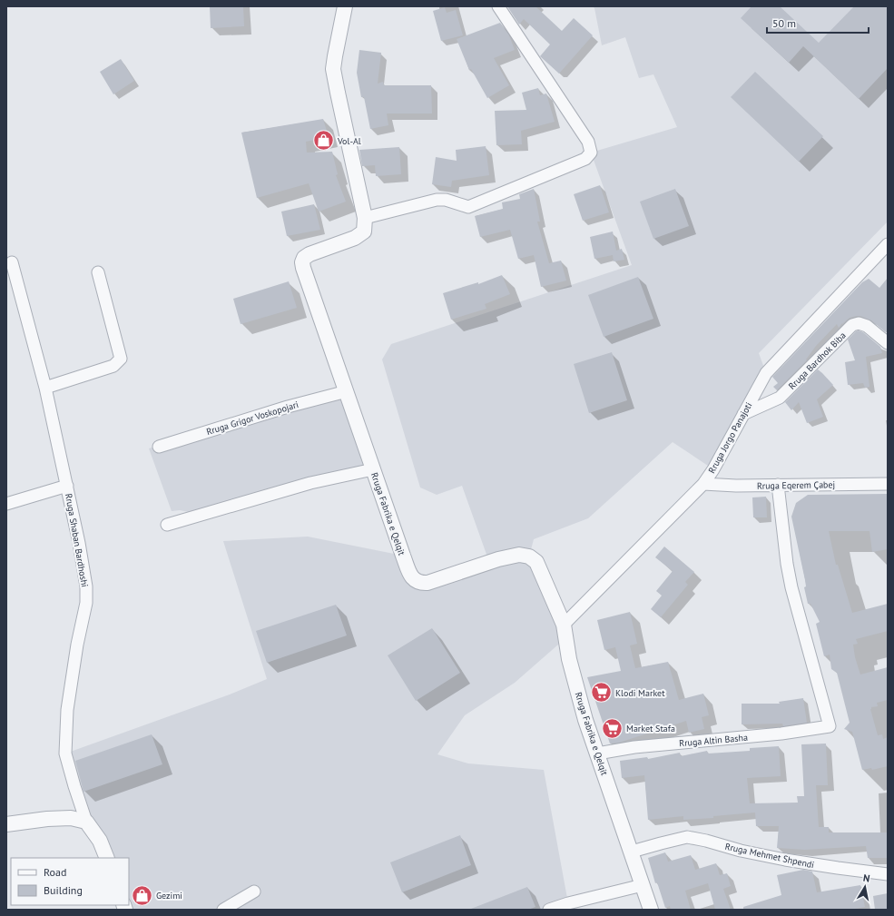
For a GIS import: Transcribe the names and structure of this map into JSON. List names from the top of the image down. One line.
{"streets":{"street":["Rruga Bardhok Biba","Rruga Grigor Voskopojari","Rruga Jorgo Panajoti","Rruga Eqerem Çabej","Rruga Fabrika e Qelqit","Rruga Shaban Bardhoshi","Rruga Altin Basha","Rruga Mehmet Shpendi"]},"crossings":[["Rruga Bardhok Biba","Rruga Jorgo Panajoti"],["Rruga Grigor Voskopojari","Rruga Fabrika e Qelqit"],["Rruga Jorgo Panajoti","Rruga Eqerem Çabej"],["Rruga Jorgo Panajoti","Rruga Fabrika e Qelqit"],["Rruga Eqerem Çabej","Rruga Altin Basha"],["Rruga Fabrika e Qelqit","Rruga Altin Basha"],["Rruga Fabrika e Qelqit","Rruga Mehmet Shpendi"]],"places":{"shop":["Vol-Al","Gezimi"],"supermarket":["Klodi Market","Market Stafa"]},"legend":["Road","Building"],"scale_bar":"50 m","north":"top"}
